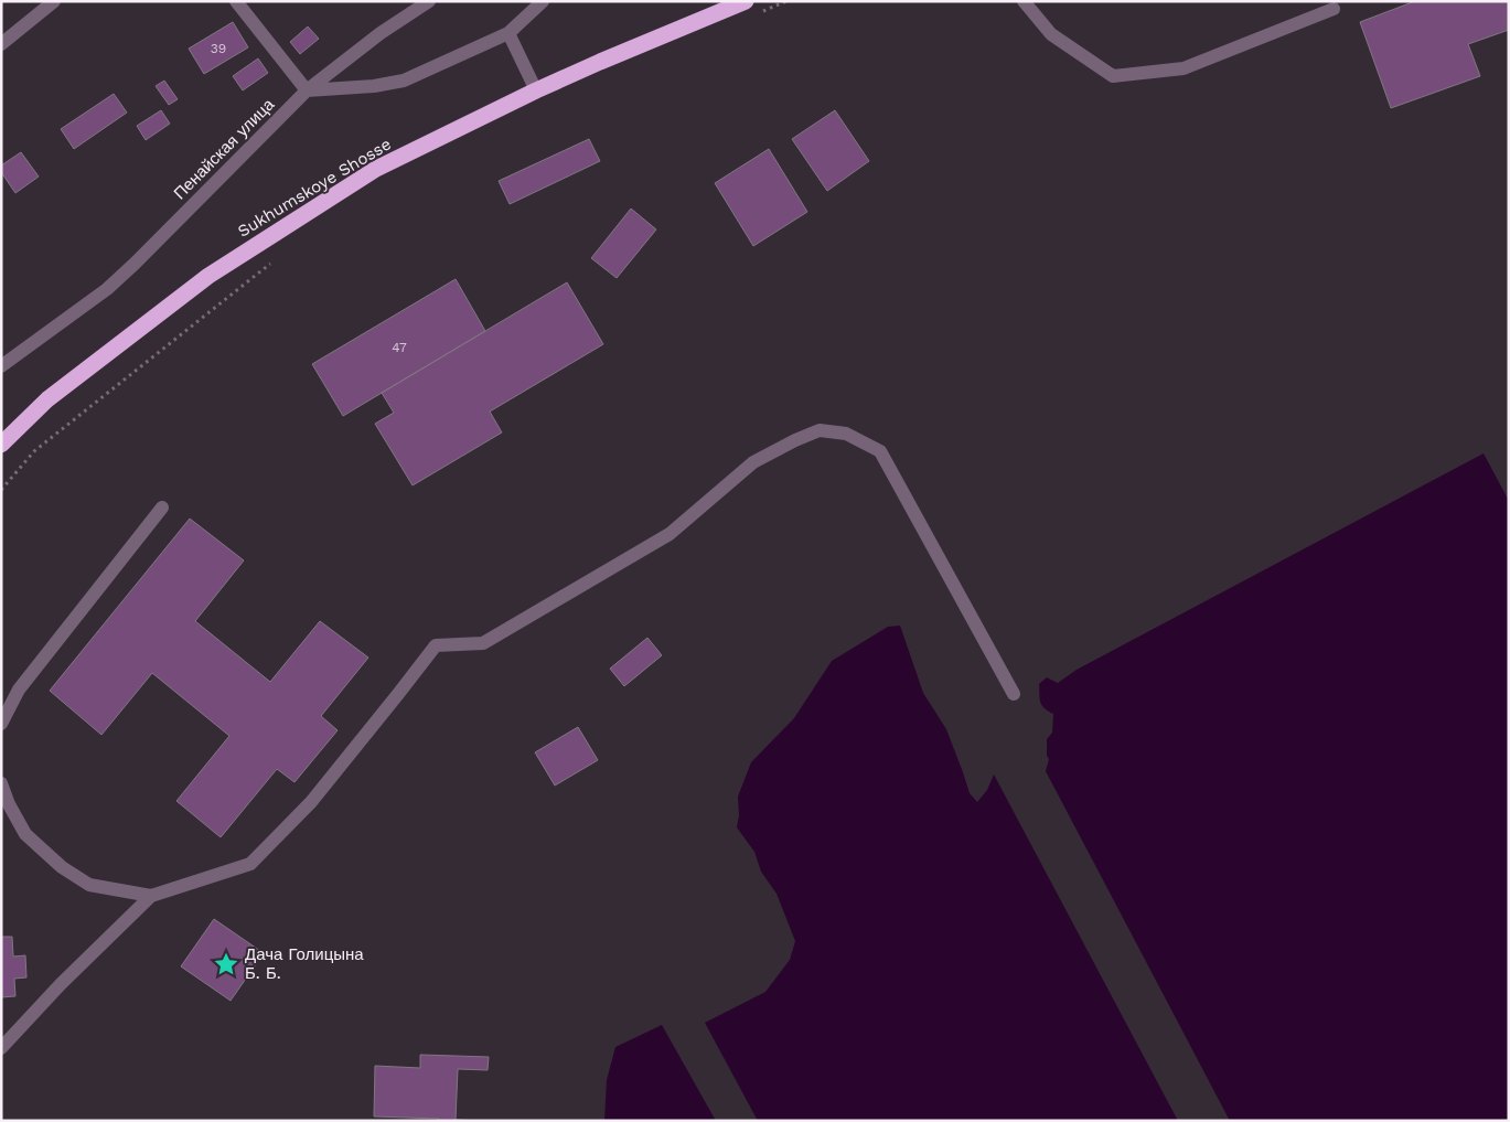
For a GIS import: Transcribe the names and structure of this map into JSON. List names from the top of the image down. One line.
{"streets":{"highway":["Sukhumskoye Shosse"],"street":["Пенайская улица"]},"places":{"place":["Дача Голицына Б. Б."]},"house_numbers":["39","47"]}
